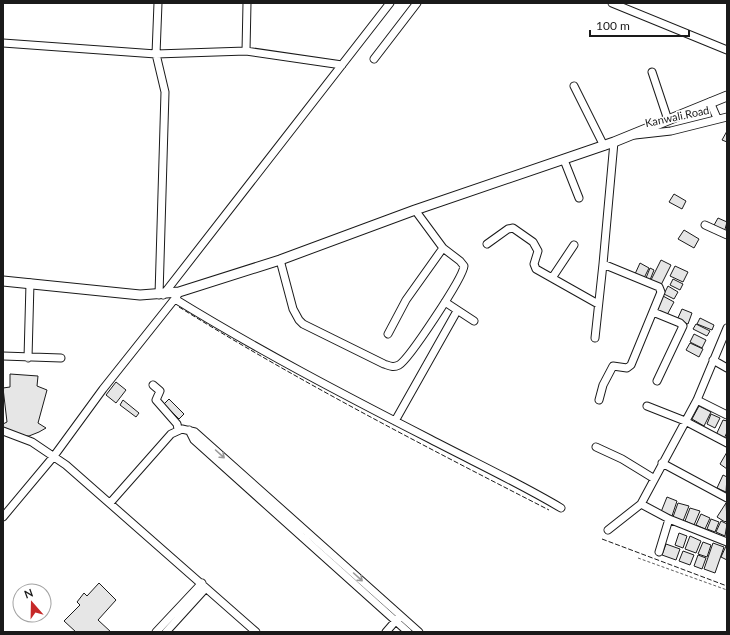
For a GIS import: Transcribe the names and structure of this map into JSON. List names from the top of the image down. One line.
{"streets":{"street":["Kanwali Road"]},"scale_bar":"100 m","north":"top"}
